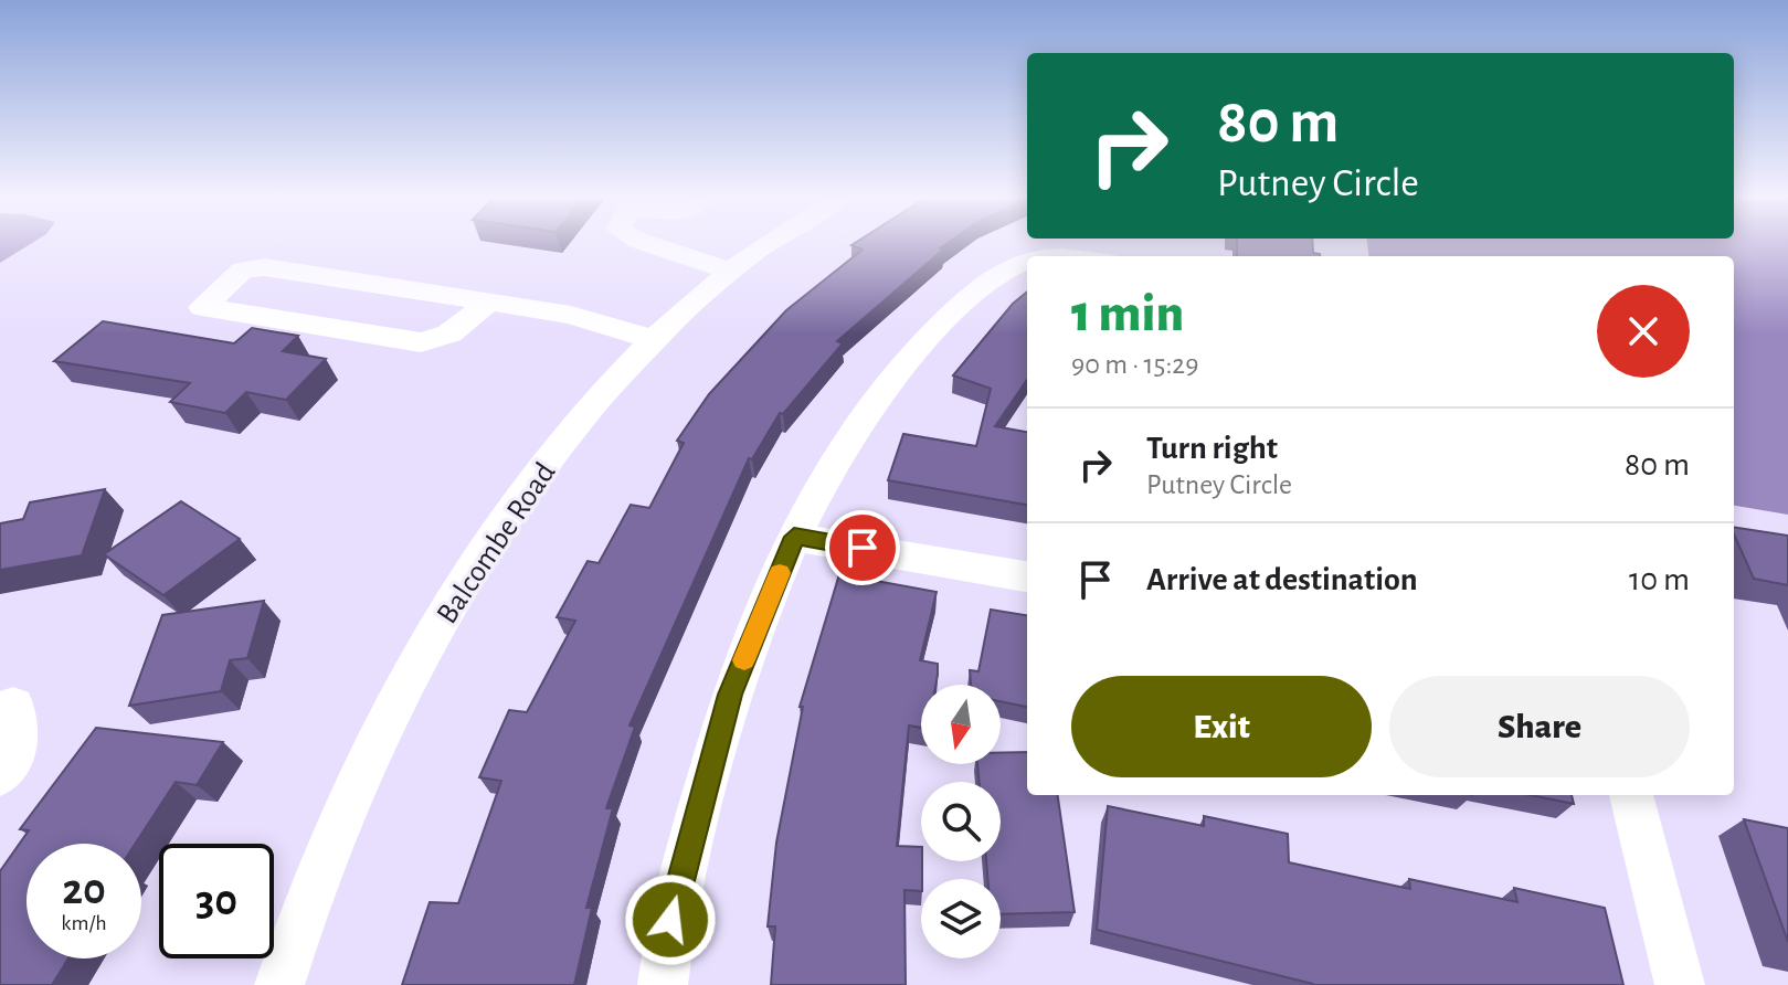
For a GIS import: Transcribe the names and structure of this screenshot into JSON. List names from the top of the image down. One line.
{"streets":{"street":["Balcombe Road"]},"north":"bottom","page":{"turn":["80 m","Putney Circle"],"heading":["1 min","90 m · 15:29"],"list":[{"name":"Turn right","note":"Putney Circle","value":"80 m"},{"name":"Arrive at destination","value":"10 m"}],"buttons":["Exit","Share"],"speed":"20 km/h","limit":"30"}}
